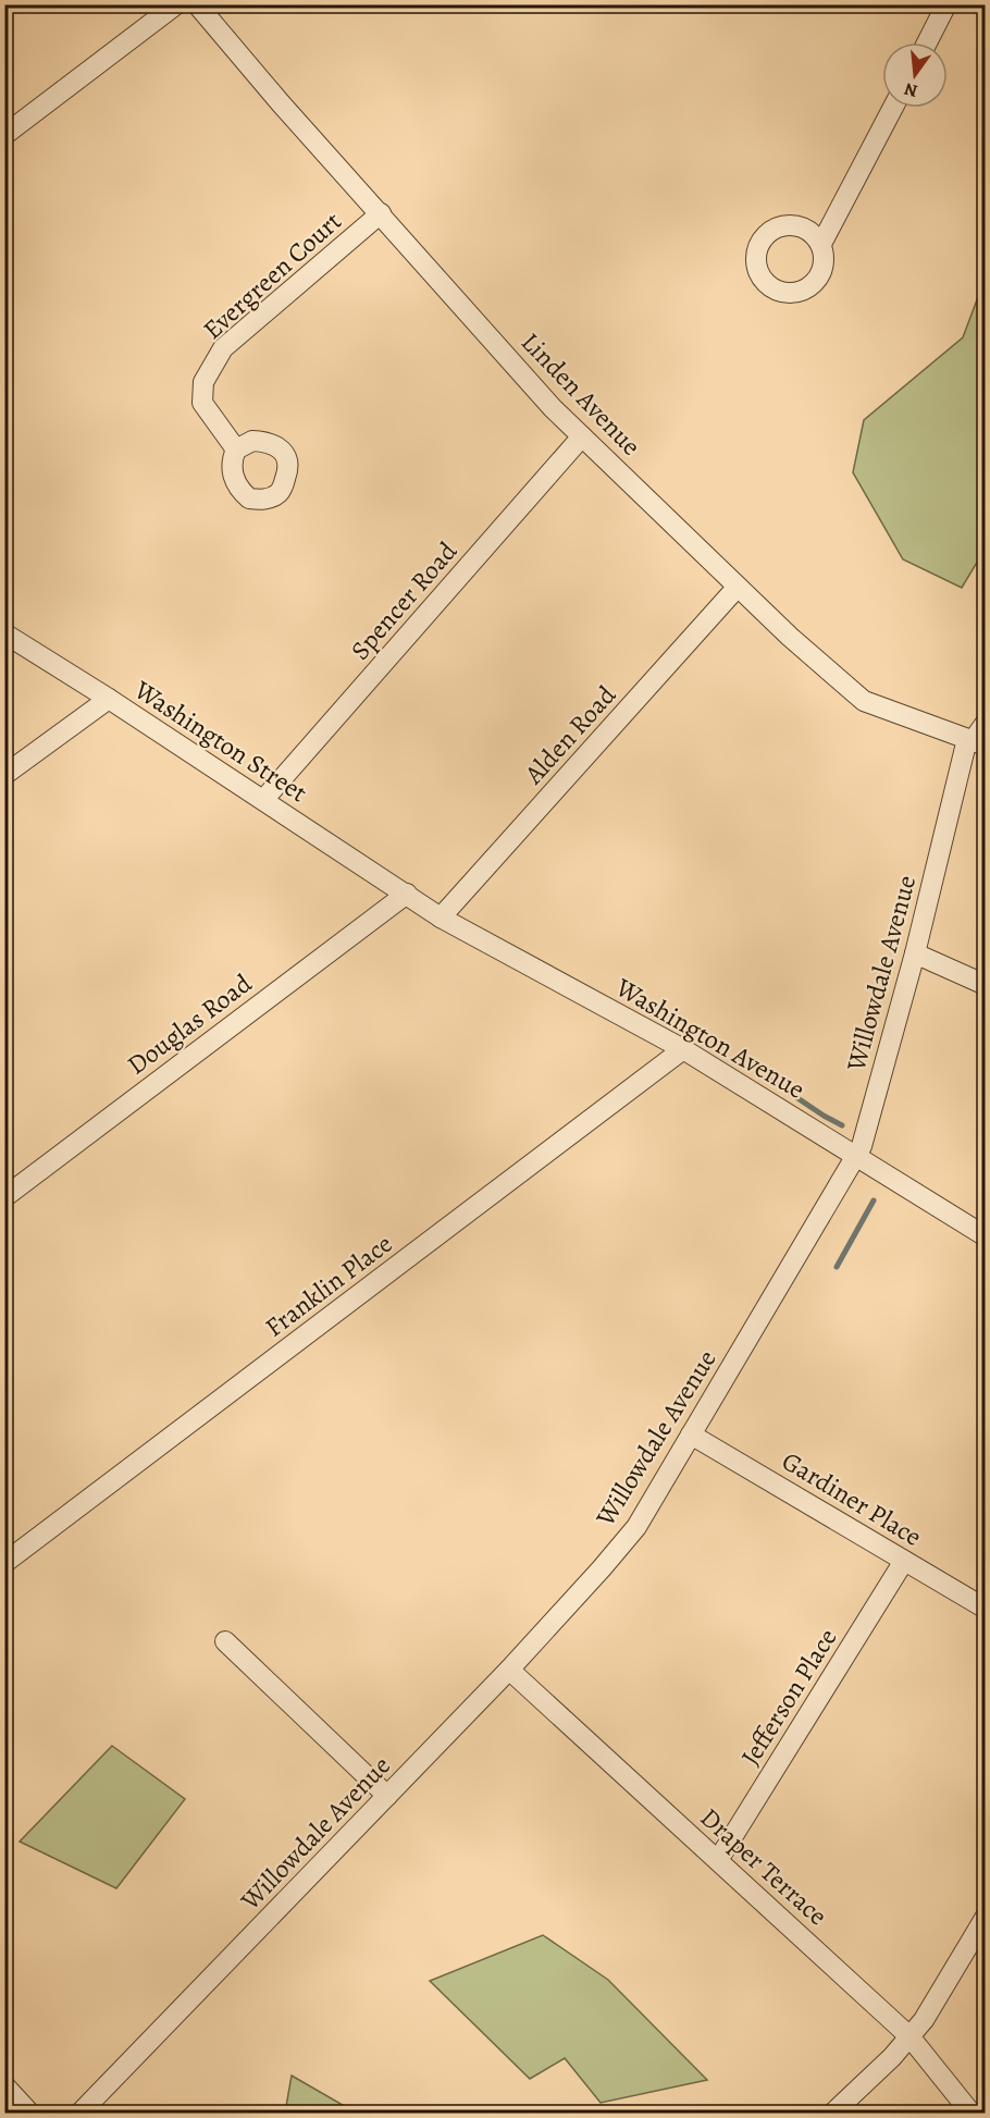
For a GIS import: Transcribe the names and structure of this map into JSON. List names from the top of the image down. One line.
{"streets":{"street":["Evergreen Court","Linden Avenue","Spencer Road","Alden Road","Washington Street","Willowdale Avenue","Douglas Road","Washington Avenue","Franklin Place","Gardiner Place","Jefferson Place","Draper Terrace"]},"crossings":[["Evergreen Court","Linden Avenue"],["Linden Avenue","Spencer Road"],["Linden Avenue","Alden Road"],["Linden Avenue","Willowdale Avenue"],["Spencer Road","Washington Street"],["Alden Road","Washington Avenue"],["Washington Street","Douglas Road"],["Washington Street","Washington Avenue"],["Willowdale Avenue","Washington Avenue"],["Willowdale Avenue","Gardiner Place"],["Willowdale Avenue","Draper Terrace"],["Douglas Road","Washington Avenue"],["Washington Avenue","Franklin Place"],["Gardiner Place","Jefferson Place"],["Jefferson Place","Draper Terrace"]],"north":"bottom"}
